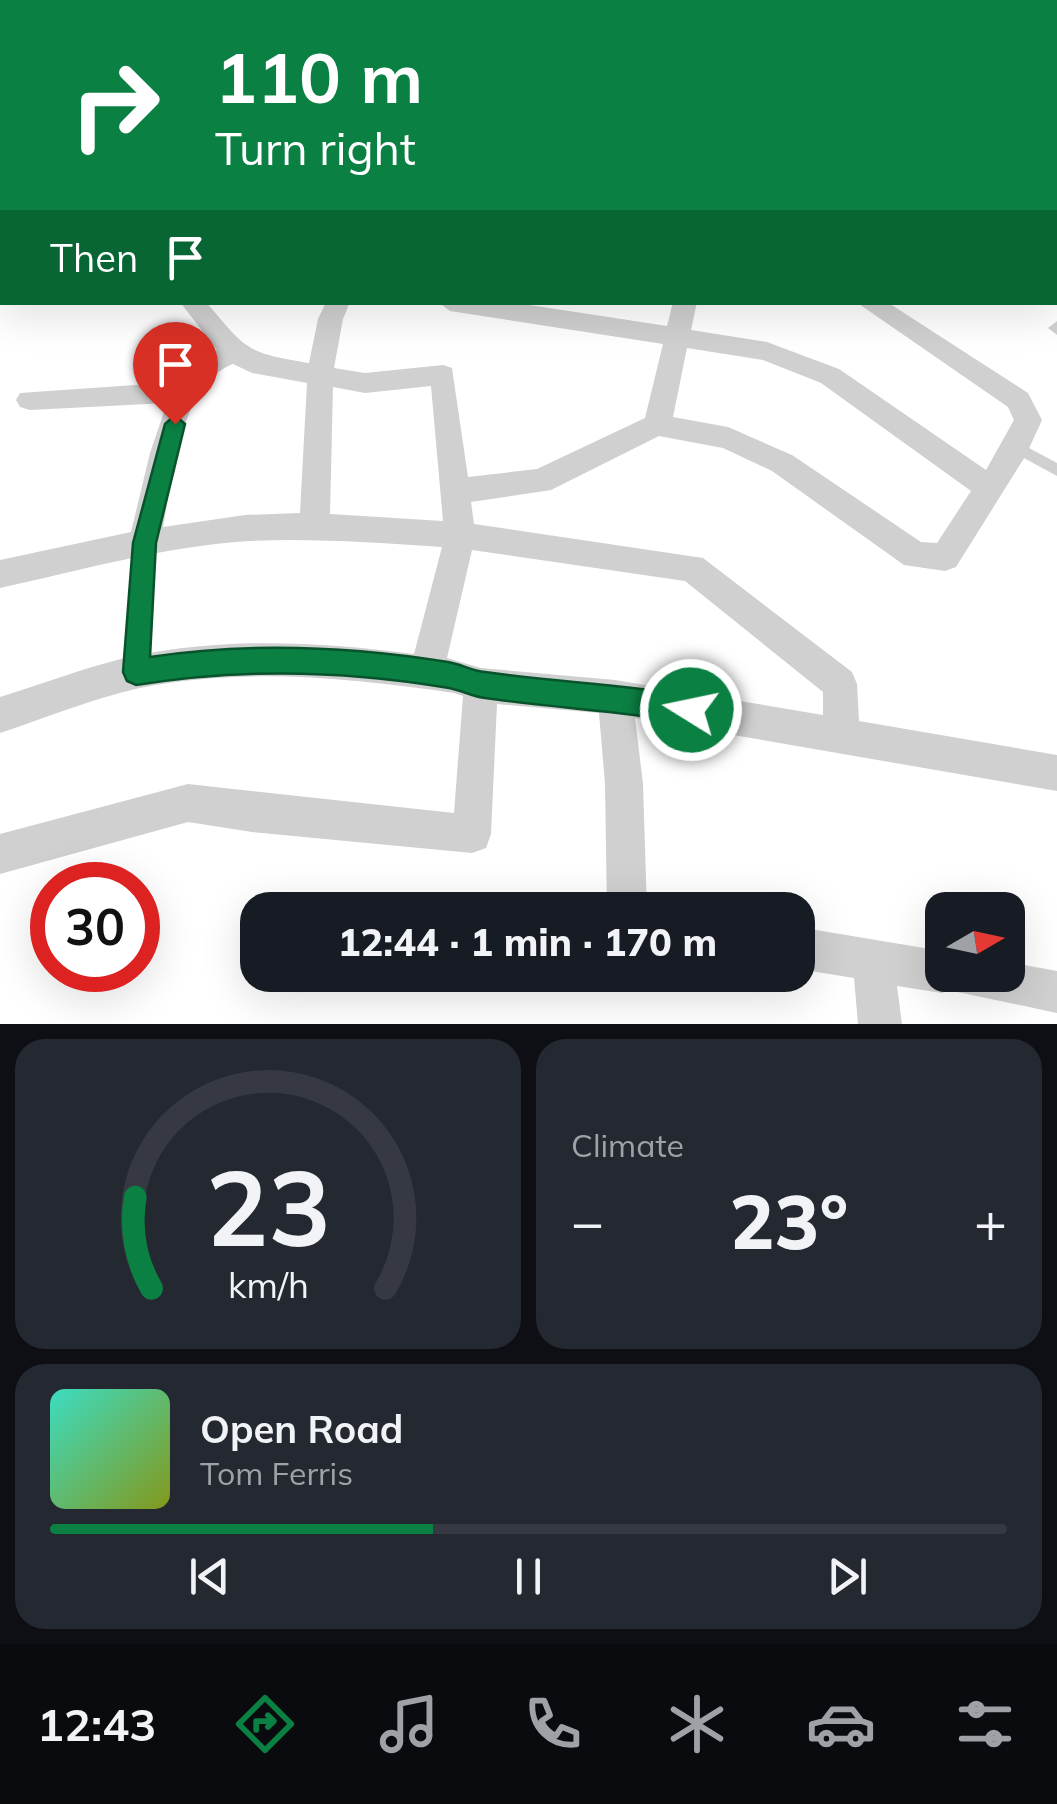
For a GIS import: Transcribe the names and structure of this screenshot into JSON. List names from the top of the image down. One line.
{"north":"right","page":{"turn":["110 m","Turn right"],"then":"Then","limit":"30","trip":"12:44 · 1 min · 170 m","tile":"Climate","heat":["−","23°","+"],"song":["Open Road","Tom Ferris"],"tabs":"12:43","gauge":["23","km/h"]}}
